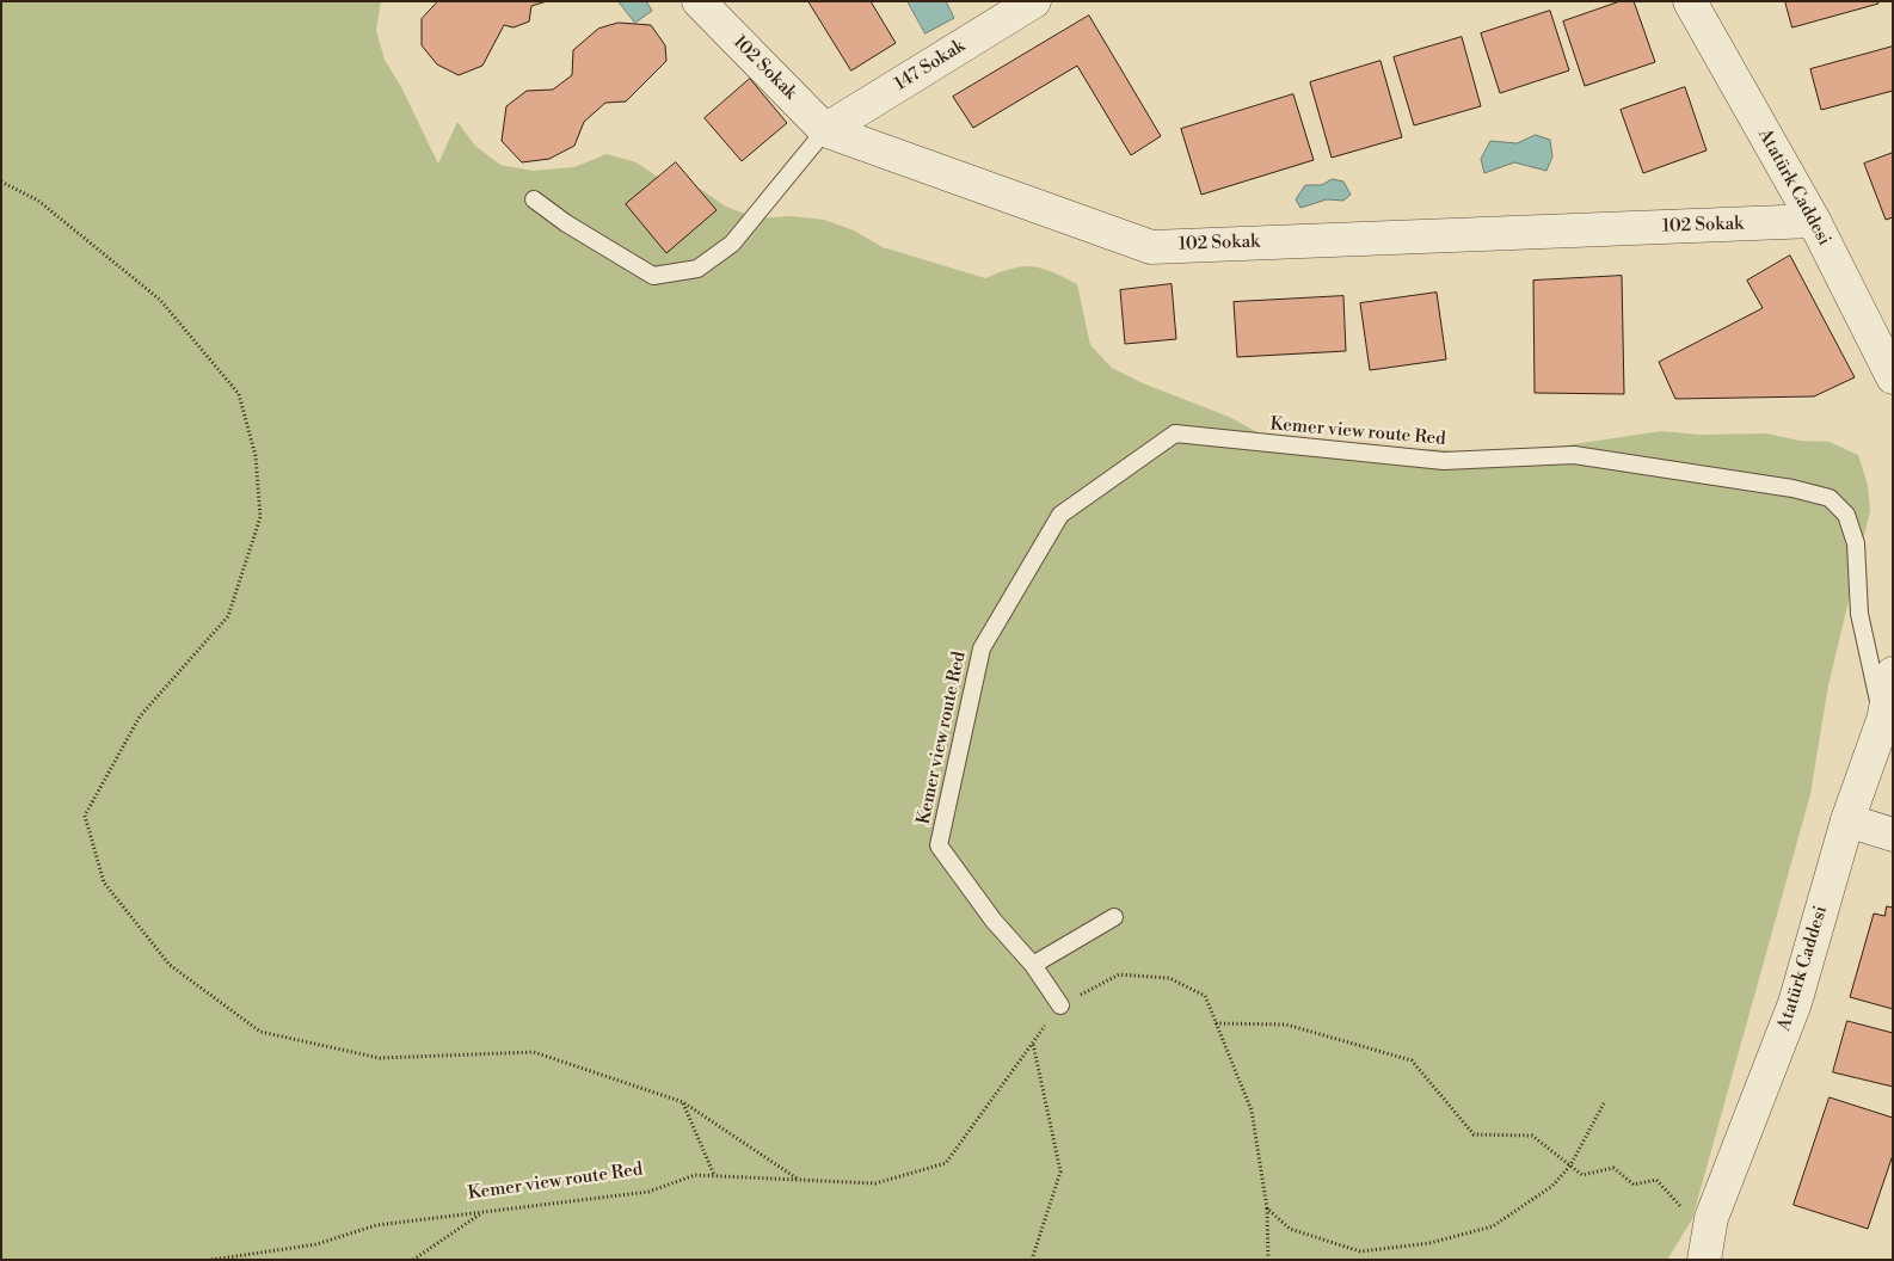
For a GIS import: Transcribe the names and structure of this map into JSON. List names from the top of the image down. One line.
{"streets":{"street":["147 Sokak","102 Sokak","Atatürk Caddesi"],"lane":["Kemer view route Red"]},"crossings":[["147 Sokak","102 Sokak"],["102 Sokak","Atatürk Caddesi"],["Atatürk Caddesi","Kemer view route Red"]]}
